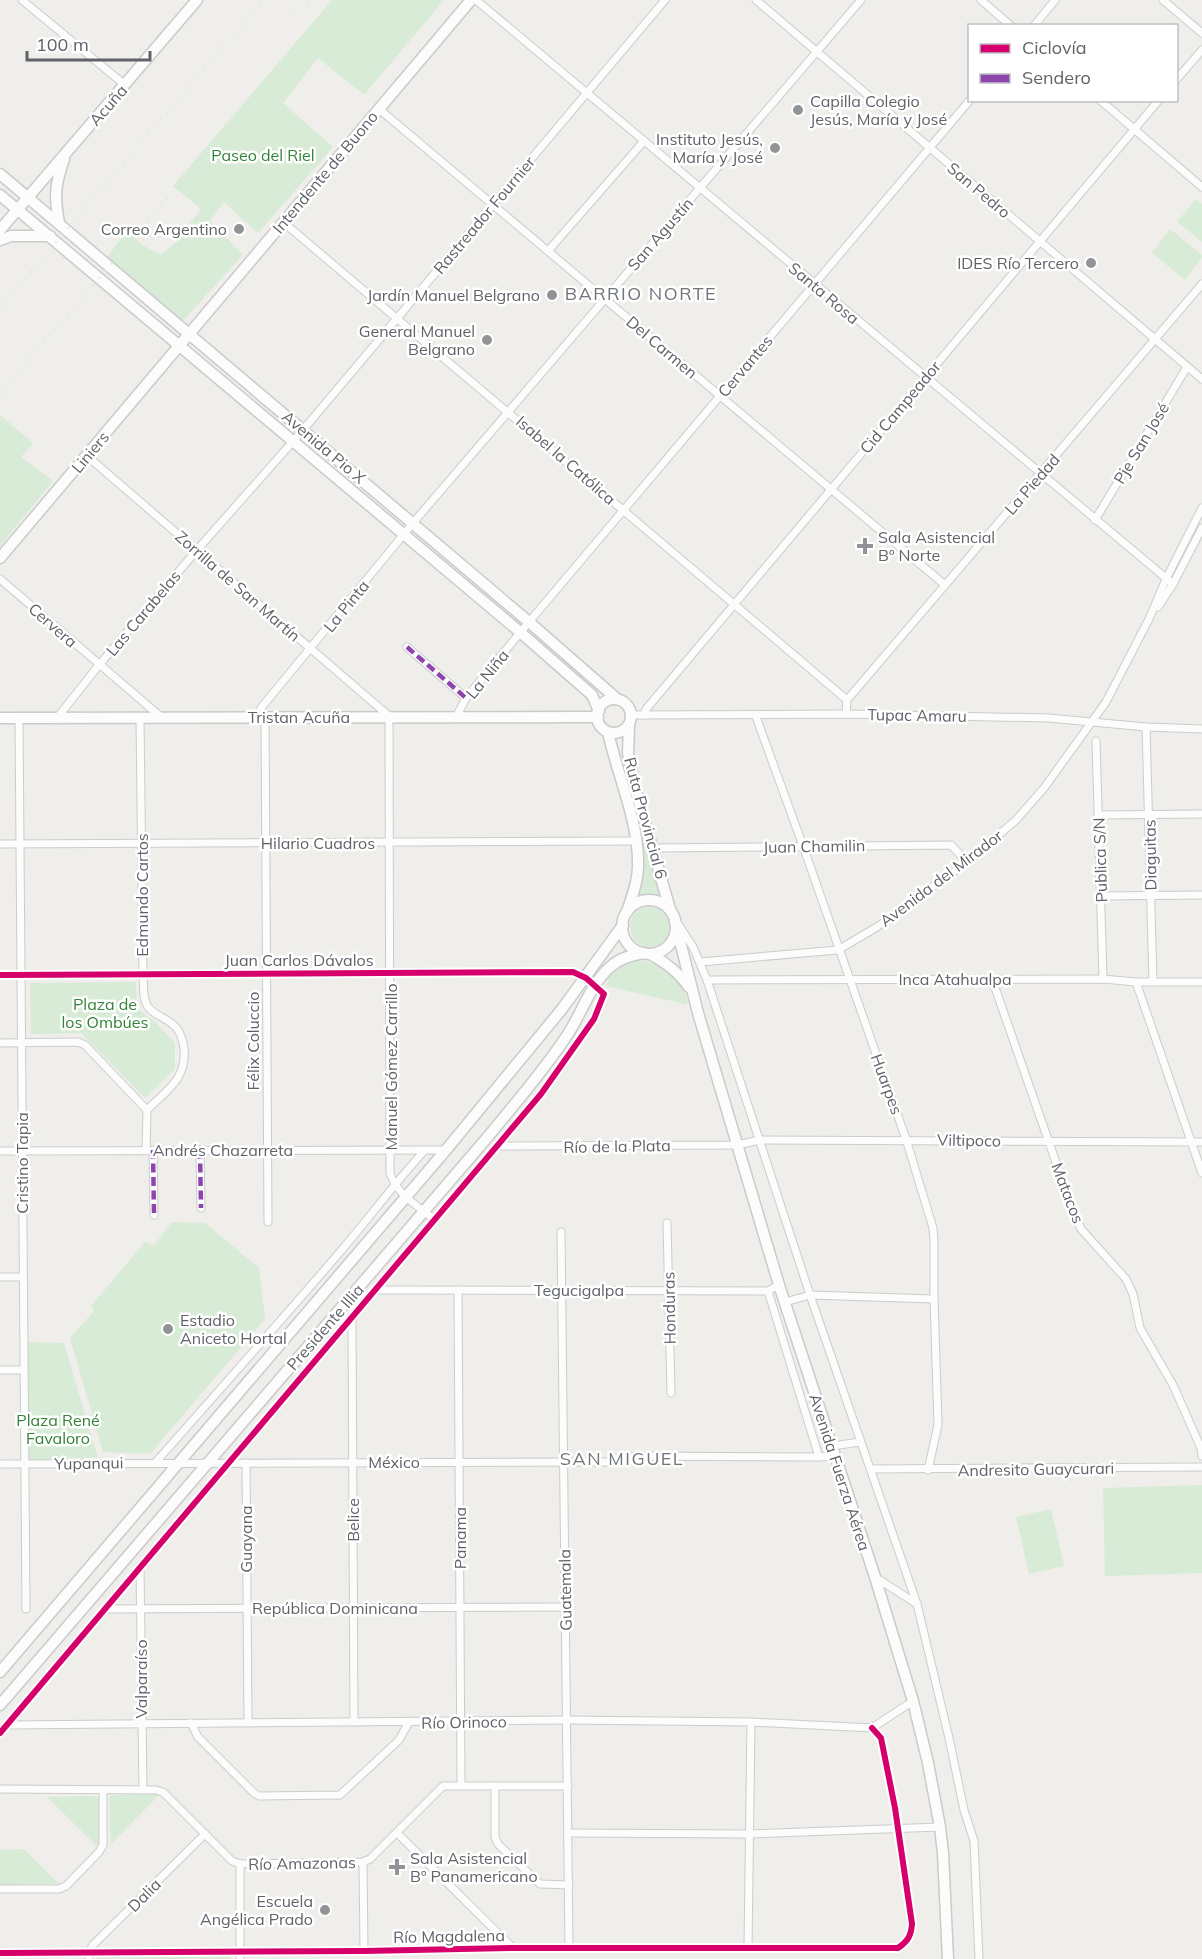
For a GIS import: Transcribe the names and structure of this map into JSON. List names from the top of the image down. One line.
{"streets":{"main road":["Acuña","Intendente de Buono","Avenida Pio X","Liniers","Tristan Acuña","Ruta Provincial 6","Presidente Illia","Avenida Fuerza Aérea"],"street":["San Pedro","Rastreador Fournier","San Agustín","Santa Rosa","Del Carmen","Cervantes","Cid Campeador","Pje San José","Isabel la Católica","La Piedad","Zorrilla de San Martín","La Pinta","Las Carabelas","Cervera","La Niña","Tupac Amaru","Hilario Cuadros","Juan Chamilin","Diaguitas","Publica S/N","Avenida del Mirador","Edmundo Cartos","Juan Carlos Dávalos","Inca Atahualpa","Félix Coluccio","Manuel Gómez Carrillo","Huarpes","Viltipoco","Río de la Plata","Andrés Chazarreta","Cristino Tapia","Matacos","Tegucigalpa","Honduras","México","Yupanqui","Andresito Guaycurari","Belice","Panama","Guayana","Guatemala","República Dominicana","Valparaíso","Río Orinoco","Río Amazonas","Dalia","Río Magdalena"]},"crossings":[["Acuña","Avenida Pio X"],["Intendente de Buono","Del Carmen"],["Intendente de Buono","Avenida Pio X"],["Intendente de Buono","Liniers"],["Intendente de Buono","Isabel la Católica"],["San Pedro","San Agustín"],["San Pedro","Cervantes"],["San Pedro","Cid Campeador"],["San Pedro","Pje San José"],["San Pedro","La Piedad"],["Rastreador Fournier","Santa Rosa"],["Rastreador Fournier","Del Carmen"],["Rastreador Fournier","Avenida Pio X"],["Rastreador Fournier","Isabel la Católica"],["Rastreador Fournier","Las Carabelas"],["San Agustín","Santa Rosa"],["San Agustín","Del Carmen"],["San Agustín","Avenida Pio X"],["San Agustín","Isabel la Católica"],["San Agustín","La Pinta"],["Santa Rosa","Cervantes"],["Santa Rosa","Cid Campeador"],["Santa Rosa","Pje San José"],["Santa Rosa","La Piedad"],["Santa Rosa","Avenida del Mirador"],["Del Carmen","Cervantes"],["Del Carmen","Cid Campeador"],["Del Carmen","La Piedad"],["Cervantes","Avenida Pio X"],["Cervantes","Isabel la Católica"],["Cervantes","La Niña"],["Cid Campeador","Avenida Pio X"],["Cid Campeador","Isabel la Católica"],["Cid Campeador","Tupac Amaru"],["Cid Campeador","Tristan Acuña"],["Cid Campeador","Ruta Provincial 6"],["Avenida Pio X","Liniers"],["Avenida Pio X","La Pinta"],["Avenida Pio X","Las Carabelas"],["Avenida Pio X","La Niña"],["Avenida Pio X","Tupac Amaru"],["Avenida Pio X","Tristan Acuña"],["Avenida Pio X","Ruta Provincial 6"],["Liniers","Zorrilla de San Martín"],["Isabel la Católica","La Piedad"],["Zorrilla de San Martín","La Pinta"],["Zorrilla de San Martín","Las Carabelas"],["Zorrilla de San Martín","Tristan Acuña"],["Zorrilla de San Martín","Manuel Gómez Carrillo"],["La Pinta","Tristan Acuña"],["La Pinta","Félix Coluccio"],["Las Carabelas","Cervera"],["Las Carabelas","Tristan Acuña"],["Cervera","Tristan Acuña"],["La Niña","Tristan Acuña"],["Tupac Amaru","Tristan Acuña"],["Tupac Amaru","Ruta Provincial 6"],["Tupac Amaru","Diaguitas"],["Tupac Amaru","Avenida del Mirador"],["Tupac Amaru","Huarpes"],["Tristan Acuña","Ruta Provincial 6"],["Tristan Acuña","Edmundo Cartos"],["Tristan Acuña","Félix Coluccio"],["Tristan Acuña","Manuel Gómez Carrillo"],["Tristan Acuña","Cristino Tapia"],["Ruta Provincial 6","Hilario Cuadros"],["Ruta Provincial 6","Juan Chamilin"],["Ruta Provincial 6","Presidente Illia"],["Ruta Provincial 6","Avenida Fuerza Aérea"],["Hilario Cuadros","Edmundo Cartos"],["Hilario Cuadros","Félix Coluccio"],["Hilario Cuadros","Manuel Gómez Carrillo"],["Hilario Cuadros","Cristino Tapia"],["Juan Chamilin","Avenida del Mirador"],["Juan Chamilin","Huarpes"],["Diaguitas","Inca Atahualpa"],["Publica S/N","Inca Atahualpa"],["Avenida del Mirador","Huarpes"],["Edmundo Cartos","Juan Carlos Dávalos"],["Juan Carlos Dávalos","Félix Coluccio"],["Juan Carlos Dávalos","Manuel Gómez Carrillo"],["Juan Carlos Dávalos","Cristino Tapia"],["Juan Carlos Dávalos","Presidente Illia"],["Inca Atahualpa","Huarpes"],["Inca Atahualpa","Matacos"],["Félix Coluccio","Andrés Chazarreta"],["Manuel Gómez Carrillo","Andrés Chazarreta"],["Huarpes","Viltipoco"],["Huarpes","Andresito Guaycurari"],["Viltipoco","Río de la Plata"],["Viltipoco","Matacos"],["Viltipoco","Avenida Fuerza Aérea"],["Río de la Plata","Avenida Fuerza Aérea"],["Andrés Chazarreta","Cristino Tapia"],["Andrés Chazarreta","Presidente Illia"],["Cristino Tapia","Yupanqui"],["Tegucigalpa","Honduras"],["Tegucigalpa","Avenida Fuerza Aérea"],["Tegucigalpa","Panama"],["Tegucigalpa","Guatemala"],["Presidente Illia","México"],["Presidente Illia","Yupanqui"],["México","Yupanqui"],["México","Belice"],["México","Panama"],["México","Guayana"],["México","Guatemala"],["Belice","República Dominicana"],["Belice","Río Orinoco"],["Panama","República Dominicana"],["Panama","Río Orinoco"],["Panama","Río Amazonas"],["Guayana","República Dominicana"],["Guayana","Río Orinoco"],["Guatemala","República Dominicana"],["Guatemala","Río Orinoco"],["Guatemala","Río Amazonas"],["Guatemala","Río Magdalena"],["República Dominicana","Valparaíso"],["Valparaíso","Río Orinoco"],["Valparaíso","Río Amazonas"],["Río Amazonas","Dalia"],["Dalia","Río Magdalena"]],"districts":["BARRIO NORTE","SAN MIGUEL"],"parks":["Paseo del Riel","Plaza de los Ombúes","Plaza René Favaloro"],"places":{"other":["Capilla Colegio Jesús, María y José","Instituto Jesús, María y José","Correo Argentino","IDES Río Tercero","Jardín Manuel Belgrano","General Manuel Belgrano","Estadio Aniceto Hortal","Escuela Angélica Prado"],"health":["Sala Asistencial Bº Norte","Sala Asistencial Bº Panamericano"]},"legend":["Ciclovía","Sendero"],"scale_bar":"100 m"}
